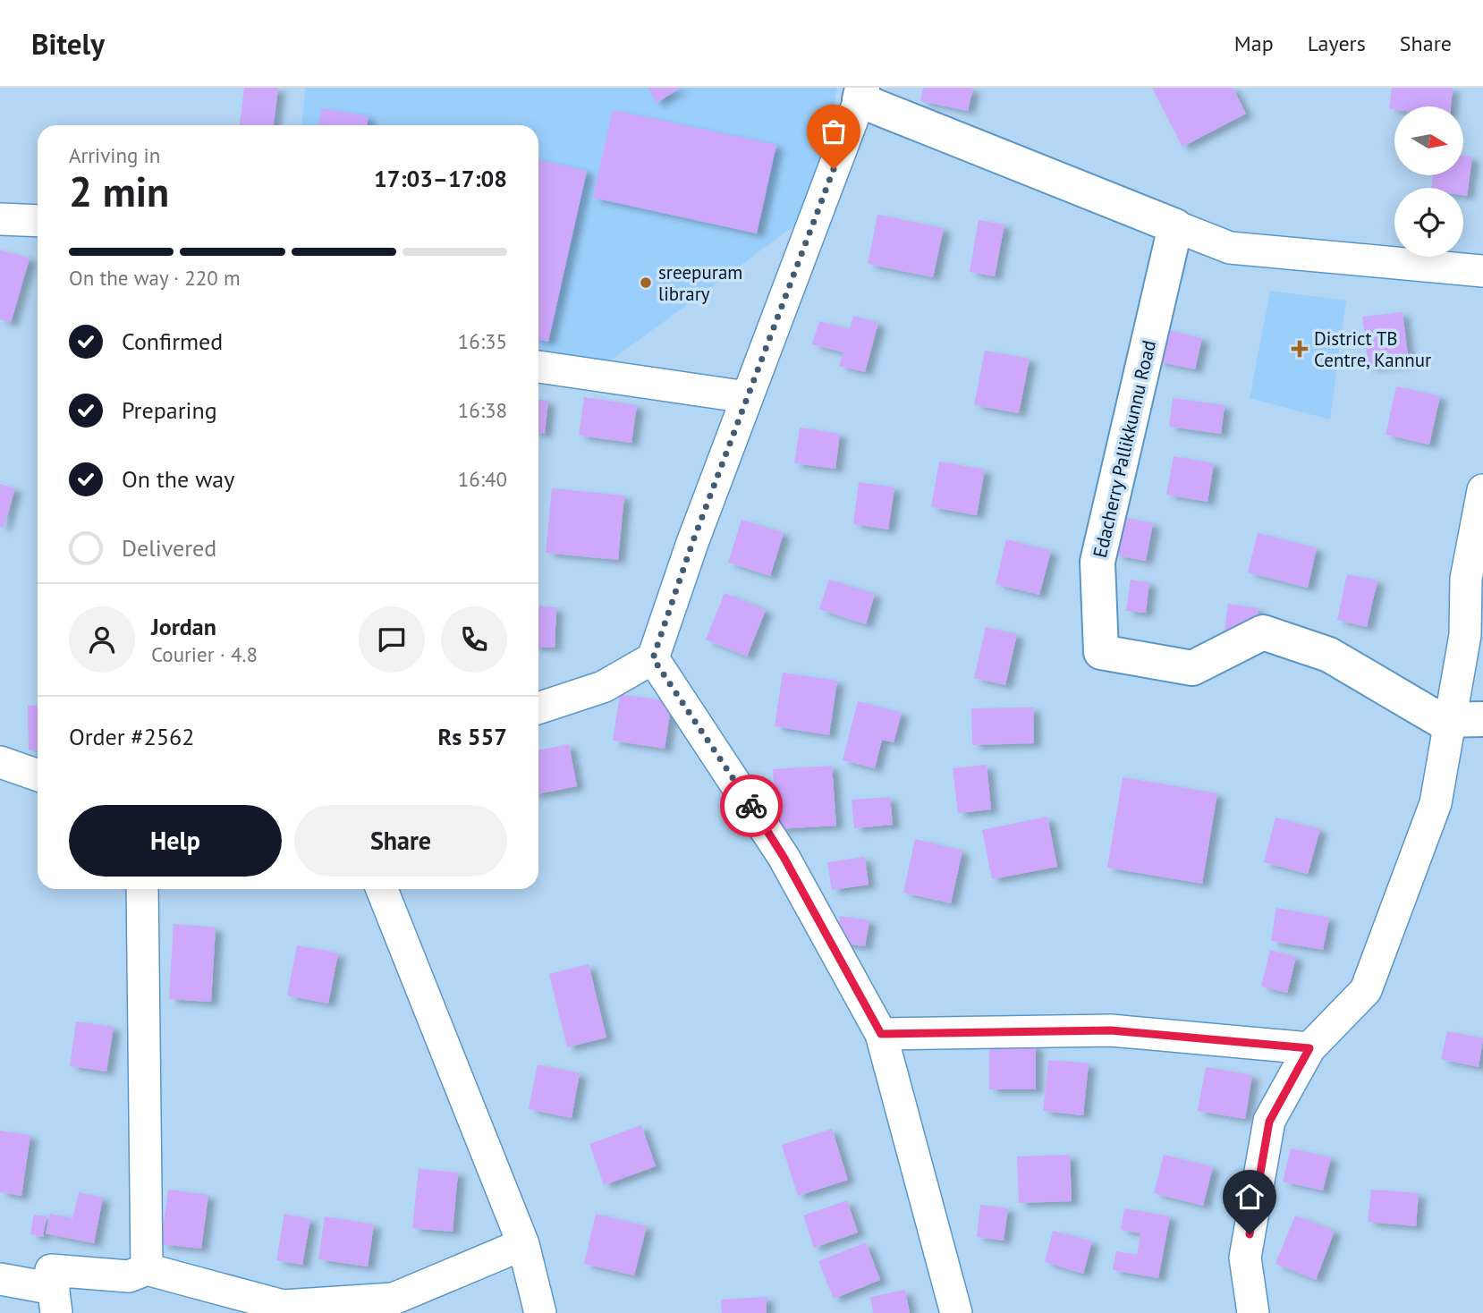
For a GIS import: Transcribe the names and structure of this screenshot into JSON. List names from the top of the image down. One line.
{"streets":{"main road":["Edacherry Pallikkunnu Road"]},"places":{"other":["sreepuram library"],"health":["District TB Centre, Kannur"]},"north":"right","page":{"header":"Bitely","nav":["Map","Layers","Share"],"heading":["2 min","Arriving in","17:03–17:08"],"panel":["Jordan","Courier · 4.8","Order #2562","Rs 557"],"bar":"On the way · 220 m","list":[["Confirmed","16:35"],["Preparing","16:38"],["On the way","16:40"],"Delivered"],"buttons":["Help","Share"]}}
